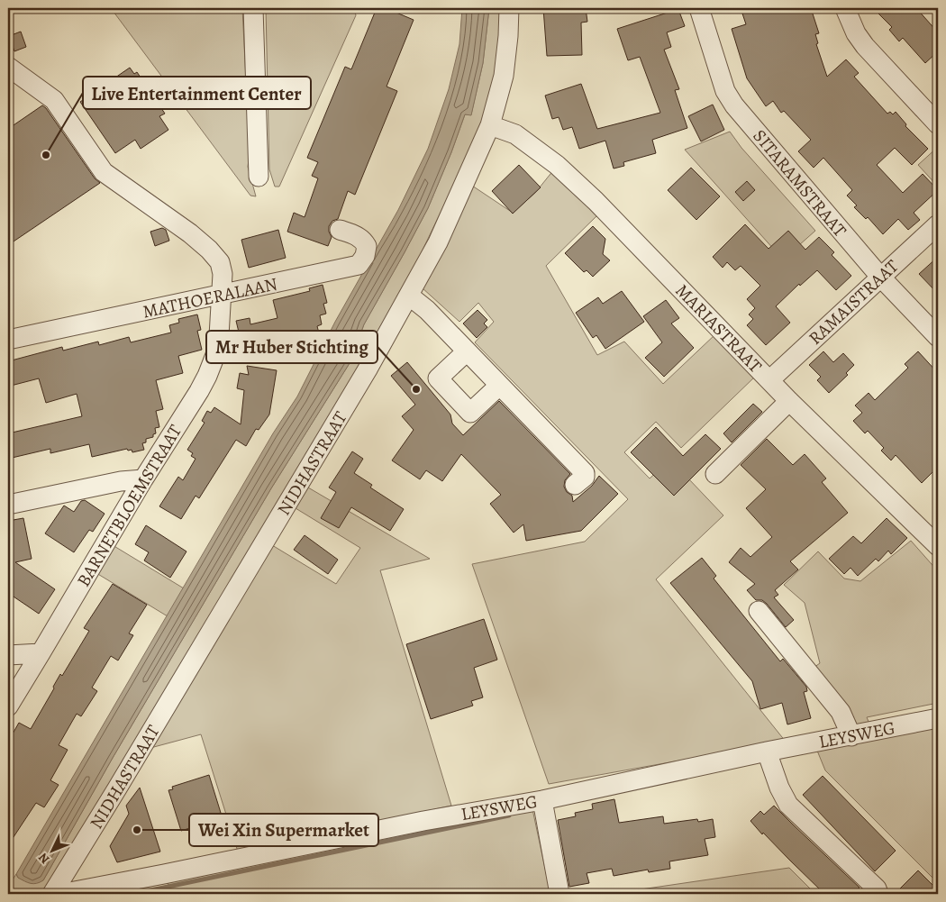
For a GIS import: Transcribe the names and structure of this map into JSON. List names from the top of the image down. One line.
{"streets":{"street":["SITARAMSTRAAT","MATHOERALAAN","RAMAISTRAAT","MARIASTRAAT","NIDHASTRAAT","BARNETBLOEMSTRAAT","LEYSWEG"]},"crossings":[["SITARAMSTRAAT","RAMAISTRAAT"],["MATHOERALAAN","BARNETBLOEMSTRAAT"],["RAMAISTRAAT","MARIASTRAAT"],["MARIASTRAAT","NIDHASTRAAT"]],"places":["Live Entertainment Center","Mr Huber Stichting","Wei Xin Supermarket"],"north":"bottom left"}
